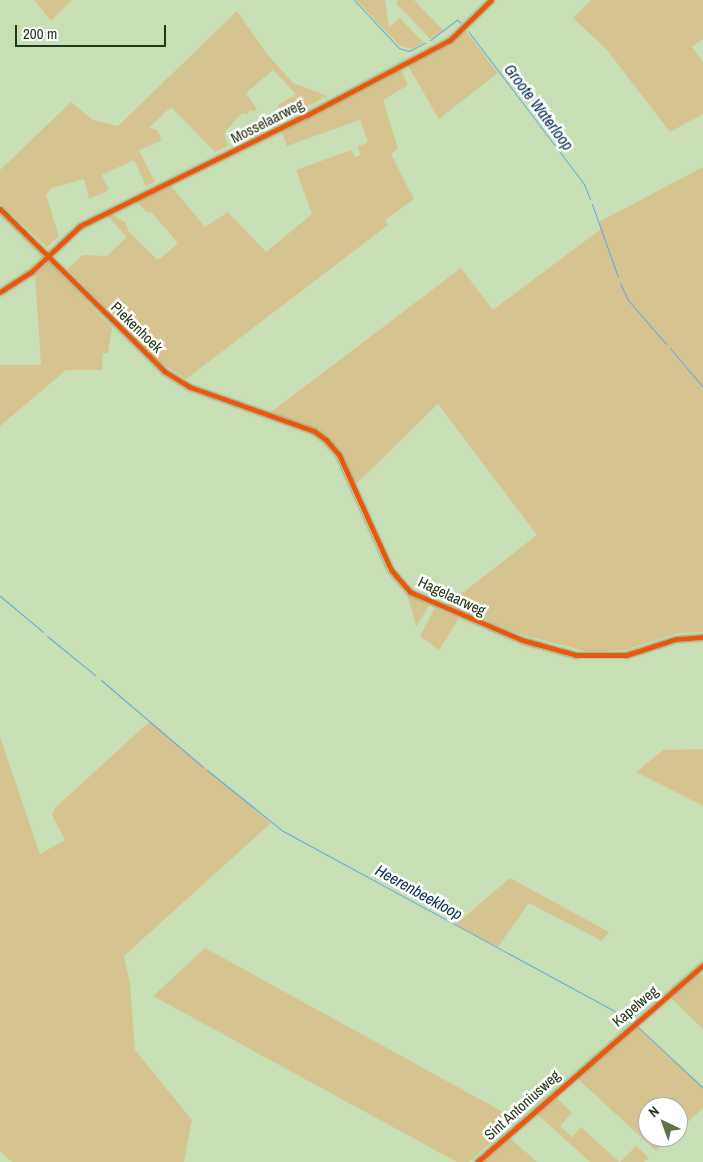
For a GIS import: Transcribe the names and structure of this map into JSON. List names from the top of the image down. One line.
{"streets":{"street":["Mosselaarweg","Piekenhoek","Hagelaarweg","Kapelweg","Sint Antoniusweg"]},"crossings":[["Mosselaarweg","Piekenhoek"],["Piekenhoek","Hagelaarweg"],["Kapelweg","Sint Antoniusweg"]],"water":["Groote Waterloop","Heerenbeekloop"],"scale_bar":"200 m","north":"top left"}
